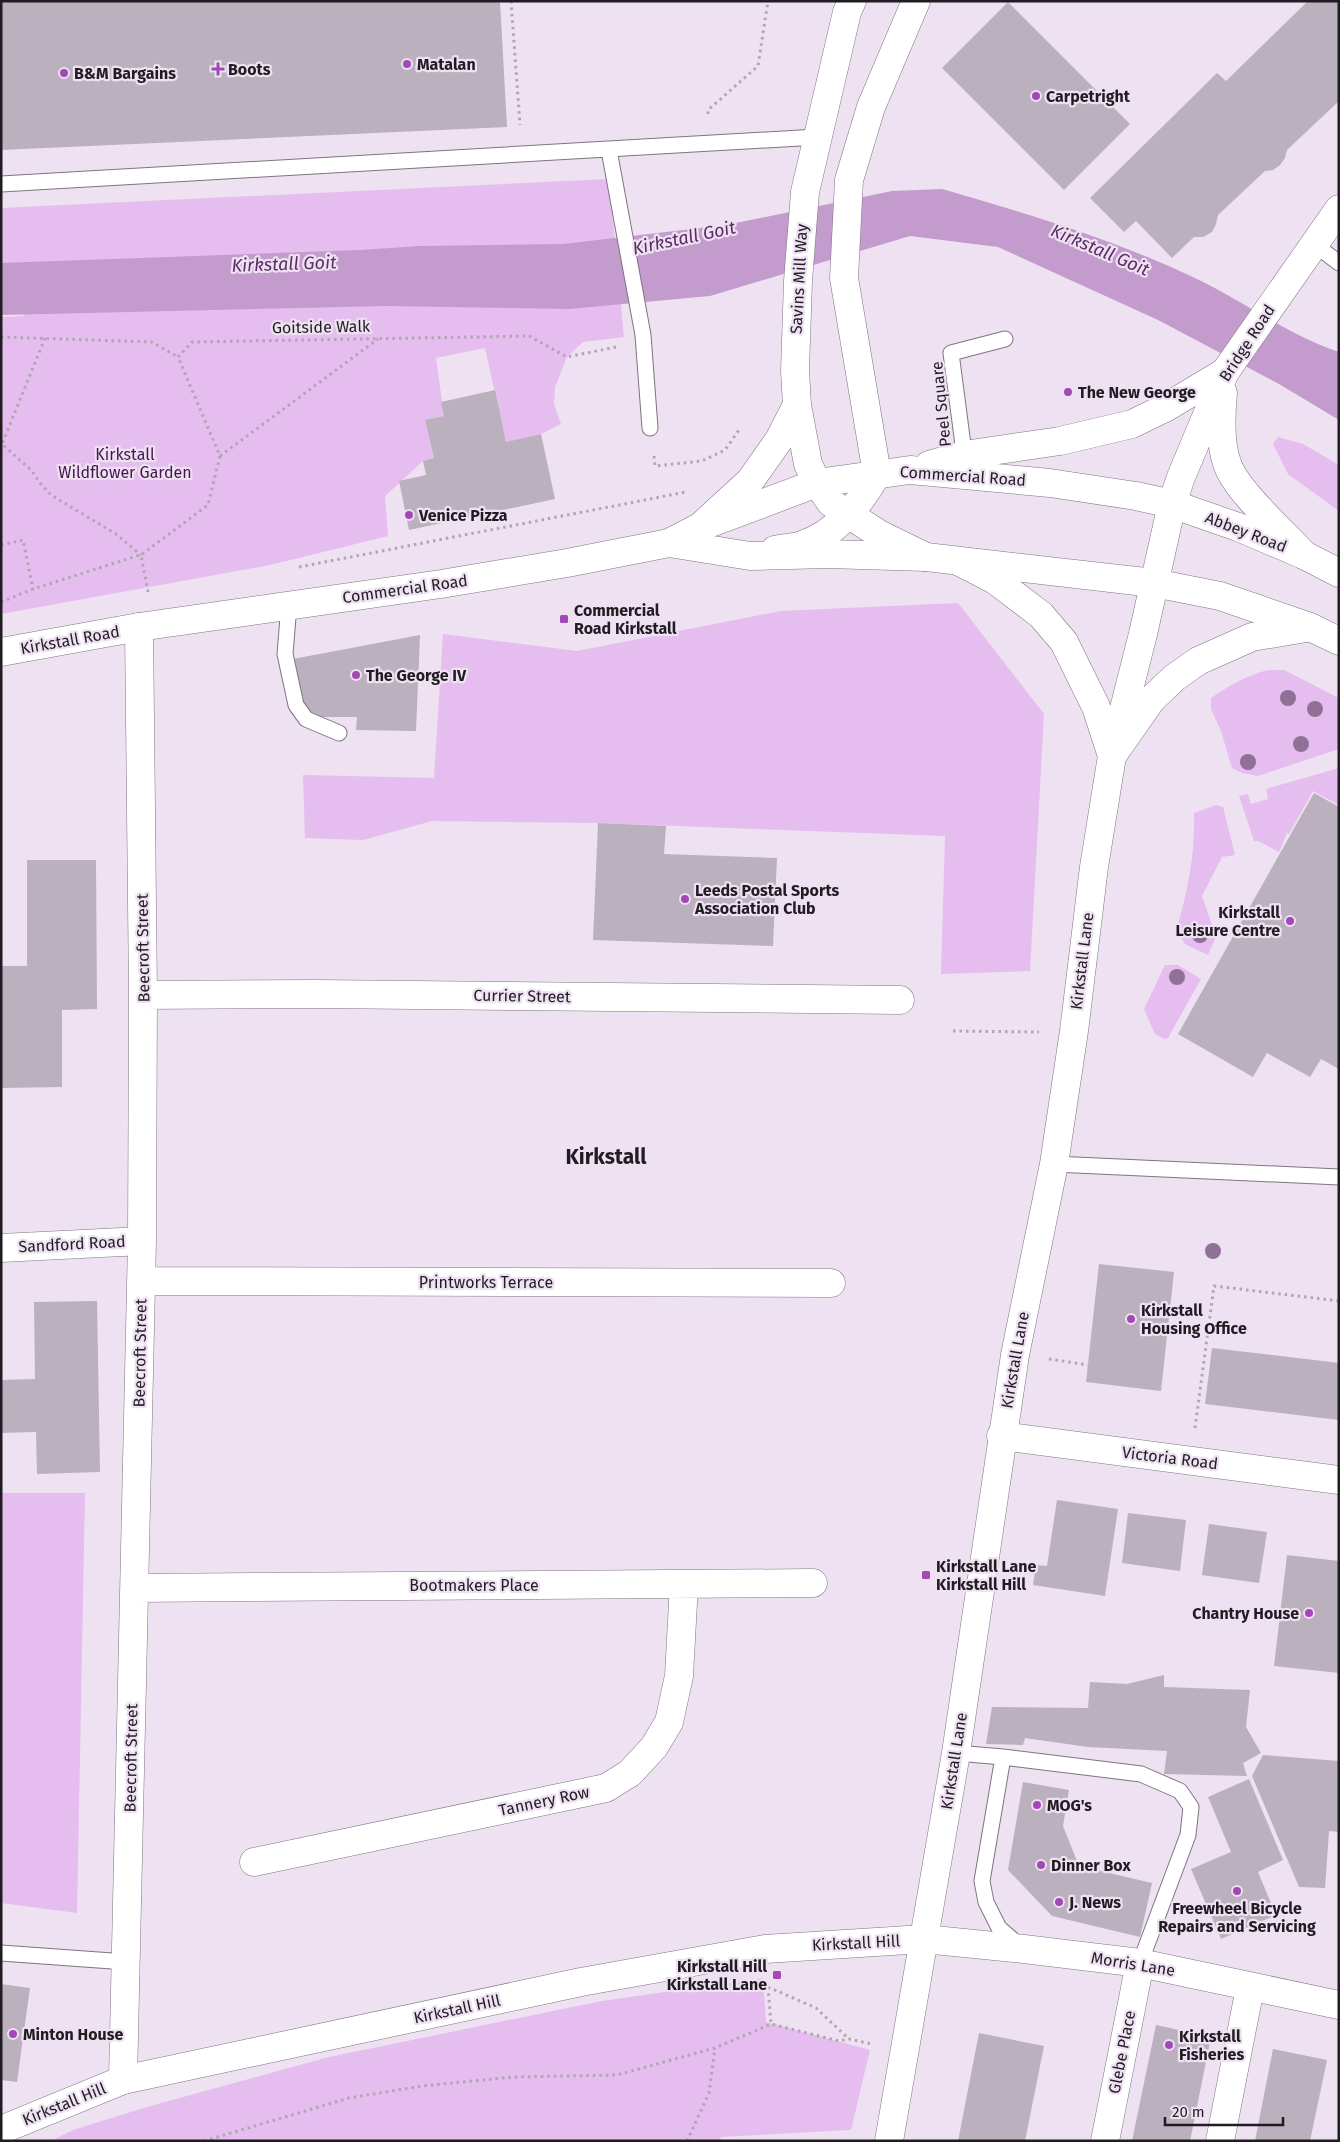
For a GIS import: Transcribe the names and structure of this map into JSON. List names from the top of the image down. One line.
{"streets":{"street":["Savins Mill Way","Bridge Road","Commercial Road","Abbey Road","Kirkstall Road","Beecroft Street","Kirkstall Lane","Currier Street","Sandford Road","Printworks Terrace","Victoria Road","Bootmakers Place","Tannery Row","Kirkstall Hill","Morris Lane","Glebe Place"],"lane":["Peel Square"],"path":["Goitside Walk"]},"crossings":[["Savins Mill Way","Commercial Road"],["Bridge Road","Commercial Road"],["Bridge Road","Abbey Road"],["Bridge Road","Kirkstall Lane"],["Peel Square","Commercial Road"],["Commercial Road","Abbey Road"],["Commercial Road","Kirkstall Road"],["Commercial Road","Beecroft Street"],["Commercial Road","Kirkstall Lane"],["Kirkstall Road","Beecroft Street"],["Beecroft Street","Currier Street"],["Beecroft Street","Sandford Road"],["Beecroft Street","Printworks Terrace"],["Beecroft Street","Bootmakers Place"],["Beecroft Street","Kirkstall Hill"],["Kirkstall Lane","Victoria Road"],["Kirkstall Lane","Kirkstall Hill"],["Kirkstall Lane","Morris Lane"],["Bootmakers Place","Tannery Row"],["Kirkstall Hill","Morris Lane"],["Morris Lane","Glebe Place"]],"districts":["Kirkstall"],"water":["Kirkstall Goit"],"parks":["Kirkstall Wildflower Garden"],"places":{"other":["Matalan","B&M Bargains","Carpetright","The New George","Venice Pizza","The George IV","Leeds Postal Sports Association Club","Kirkstall Leisure Centre","Kirkstall Housing Office","Chantry House","MOG's","Dinner Box","Freewheel Bicycle Repairs and Servicing","J. News","Minton House","Kirkstall Fisheries"],"health":["Boots"],"transit":["Commercial Road Kirkstall","Kirkstall Lane Kirkstall Hill","Kirkstall Hill Kirkstall Lane"]},"scale_bar":"20 m"}
